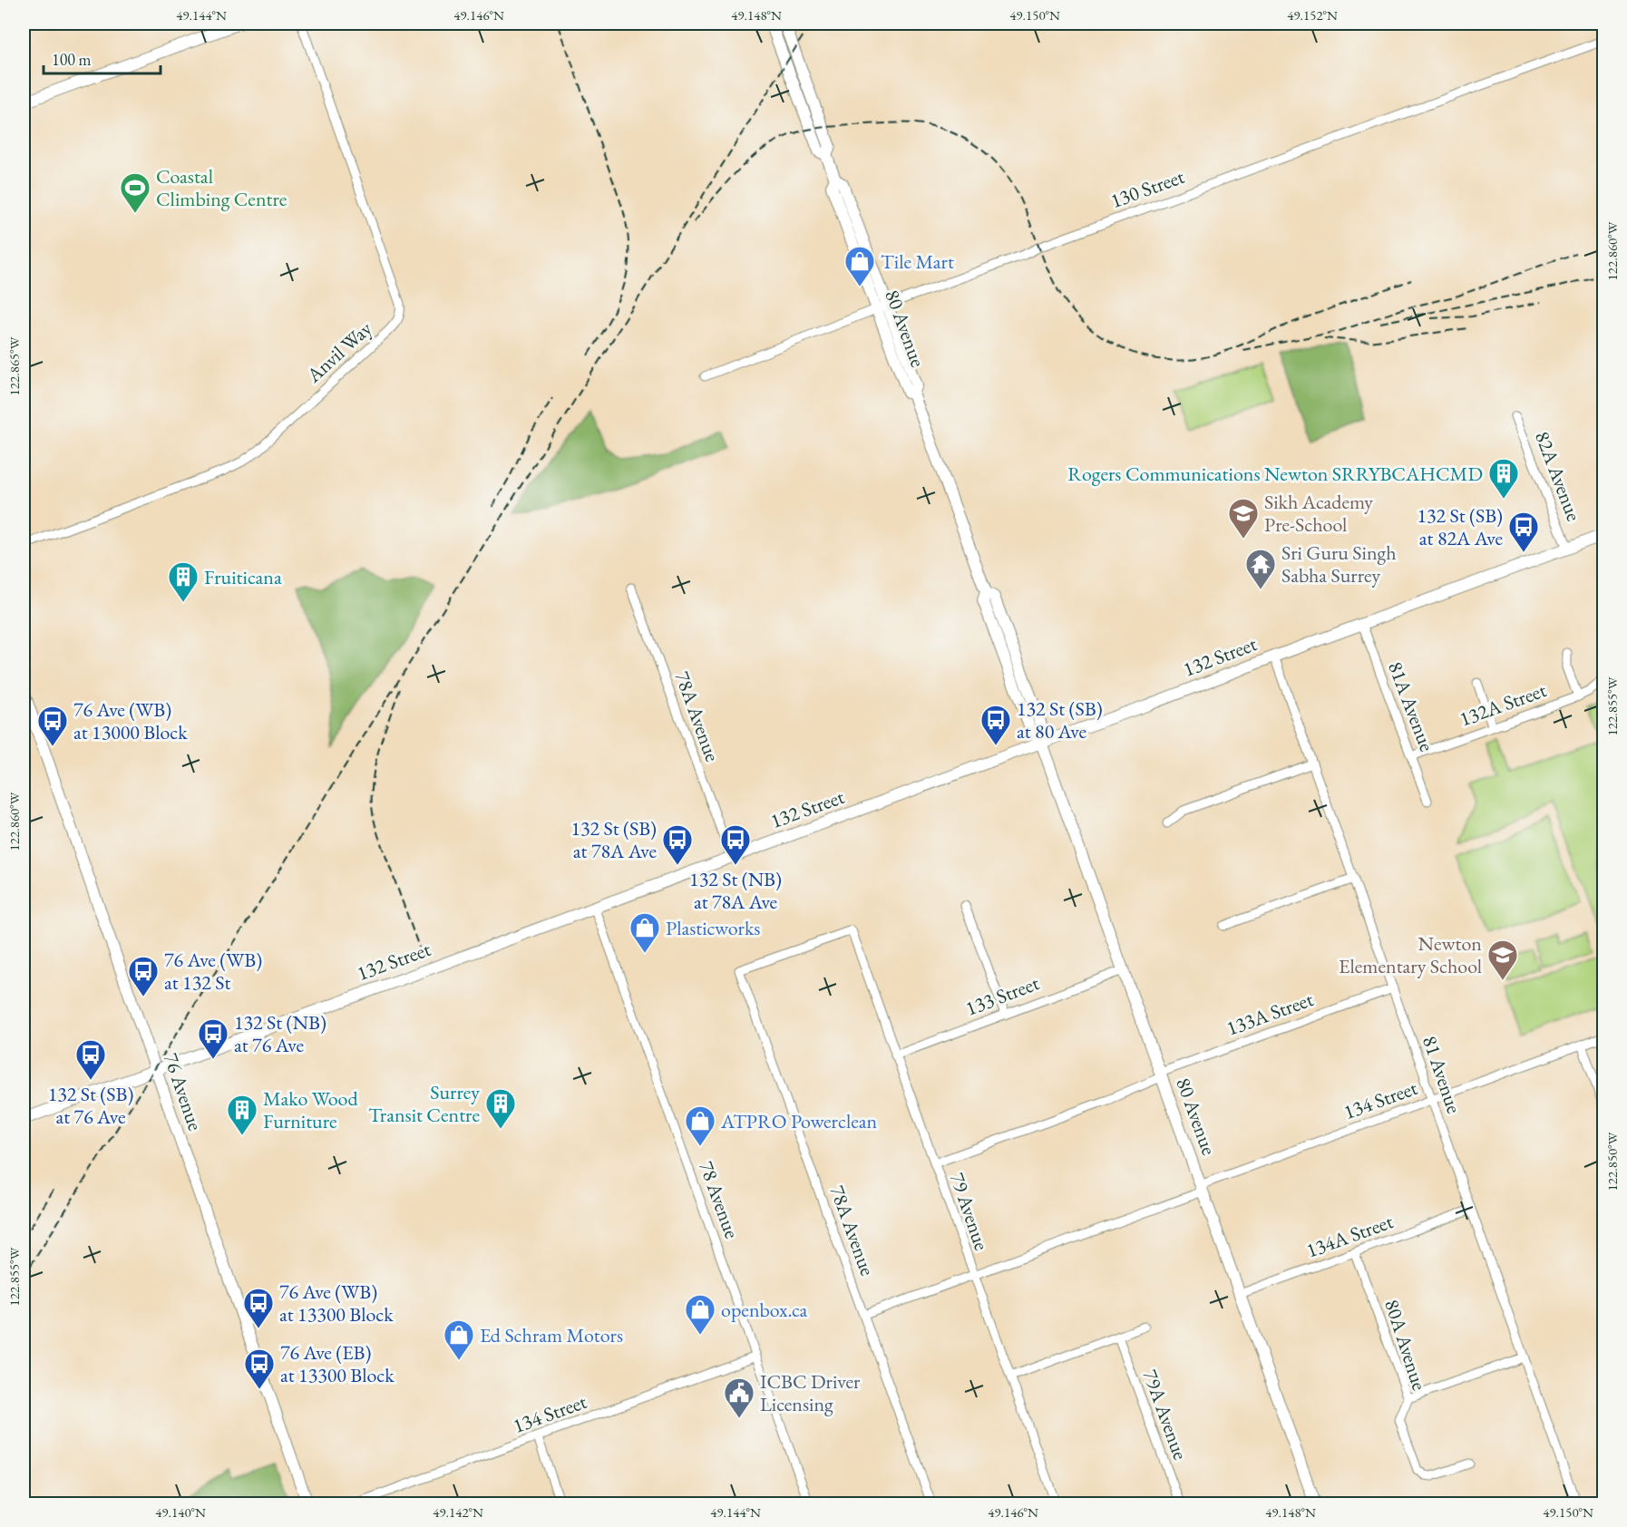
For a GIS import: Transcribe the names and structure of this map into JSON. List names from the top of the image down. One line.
{"streets":{"main road":["80 Avenue","132 Street","76 Avenue"],"street":["130 Street","Anvil Way","82A Avenue","132A Street","81A Avenue","78A Avenue","133 Street","133A Street","81 Avenue","134 Street","78 Avenue","79 Avenue","134A Street","80A Avenue","79A Avenue"]},"crossings":[["130 Street","80 Avenue"],["80 Avenue","132 Street"],["80 Avenue","133 Street"],["80 Avenue","133A Street"],["80 Avenue","134 Street"],["80 Avenue","134A Street"],["82A Avenue","132 Street"],["132 Street","81A Avenue"],["132 Street","78A Avenue"],["132 Street","81 Avenue"],["132 Street","76 Avenue"],["132 Street","78 Avenue"],["132A Street","81A Avenue"],["78A Avenue","134 Street"],["78A Avenue","79 Avenue"],["133 Street","79 Avenue"],["133A Street","81 Avenue"],["133A Street","79 Avenue"],["81 Avenue","134 Street"],["81 Avenue","134A Street"],["134 Street","78 Avenue"],["134 Street","79 Avenue"],["134A Street","80A Avenue"]],"places":{"sports":["Coastal Climbing Centre"],"shop":["Tile Mart","Plasticworks","ATPRO Powerclean","openbox.ca","Ed Schram Motors"],"building":["Rogers Communications Newton SRRYBCAHCMD","Fruiticana","Surrey Transit Centre","Mako Wood Furniture"],"school or university":["Sikh Academy Pre-School","Newton Elementary School"],"bus stop":["132 St (SB) at 82A Ave","132 St (SB) at 80 Ave","76 Ave (WB) at 13000 Block","132 St (SB) at 78A Ave","132 St (NB) at 78A Ave","76 Ave (WB) at 132 St","132 St (NB) at 76 Ave","132 St (SB) at 76 Ave","76 Ave (WB) at 13300 Block","76 Ave (EB) at 13300 Block"],"temple":["Sri Guru Singh Sabha Surrey"],"public building":["ICBC Driver Licensing"]},"scale_bar":"100 m","coordinates":["49.144°N","49.146°N","49.148°N","49.150°N","49.152°N","122.860°W","122.865°W","122.855°W","122.850°W","49.140°N","49.142°N"]}
